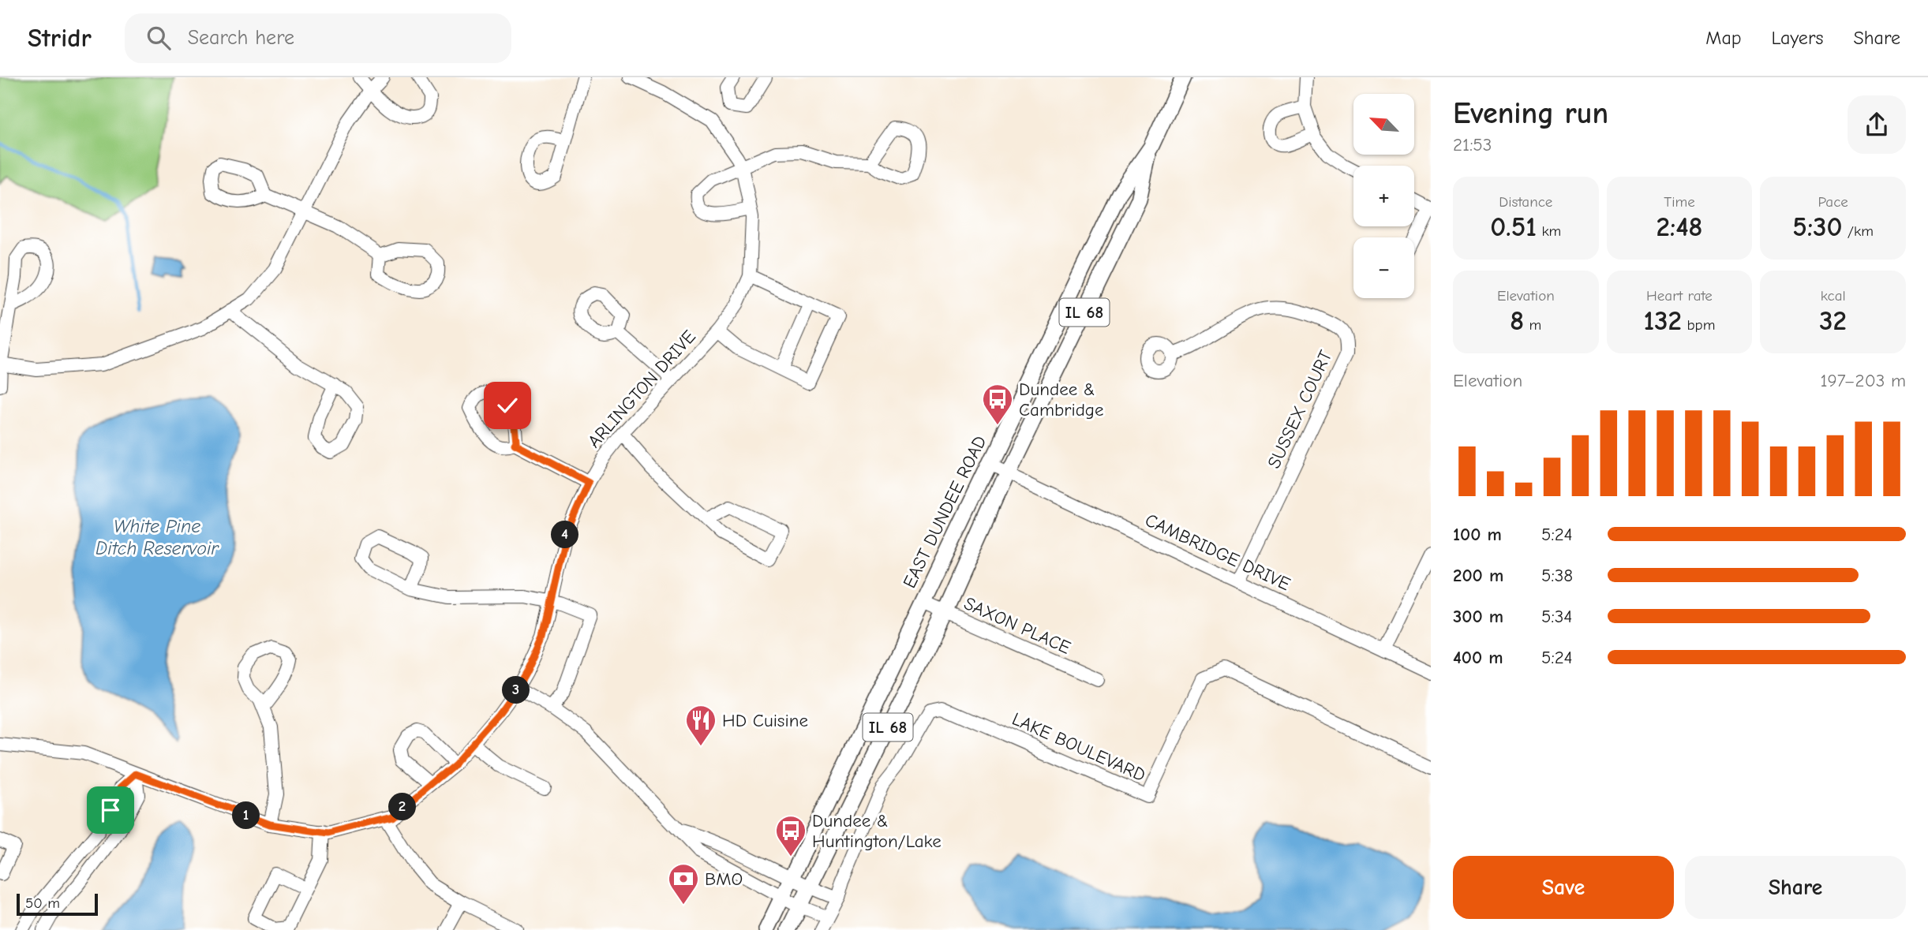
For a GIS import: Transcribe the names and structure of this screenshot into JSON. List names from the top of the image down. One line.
{"streets":{"main road":["IL 68","EAST DUNDEE ROAD"],"street":["ARLINGTON DRIVE","SUSSEX COURT","CAMBRIDGE DRIVE","SAXON PLACE","LAKE BOULEVARD"]},"crossings":[["IL 68","EAST DUNDEE ROAD"],["IL 68","CAMBRIDGE DRIVE"],["IL 68","SAXON PLACE"],["SUSSEX COURT","CAMBRIDGE DRIVE"],["EAST DUNDEE ROAD","CAMBRIDGE DRIVE"],["EAST DUNDEE ROAD","SAXON PLACE"]],"water":["White Pine Ditch Reservoir"],"places":{"bus stop":["Dundee & Cambridge","Dundee & Huntington/Lake"],"restaurant":["HD Cuisine"],"bank":["BMO"]},"scale_bar":"50 m","north":"top left","page":{"header":"Stridr","search":"Search here","nav":["Map","Layers","Share"],"heading":["Evening run","21:53"],"map_buttons":["+","−"],"stats":[["Distance","0.51 km"],["Time","2:48"],["Pace","5:30 /km"],["Elevation","8 m"],["Heart rate","132 bpm"],["kcal","32"]],"chart":["Elevation","197–203 m"],"list":[{"name":"100 m","note":"5:24"},{"name":"200 m","note":"5:38"},{"name":"300 m","note":"5:34"},{"name":"400 m","note":"5:24"}],"pins":["4","3","2","1"],"buttons":["Save","Share"],"scale":"50 m"}}
